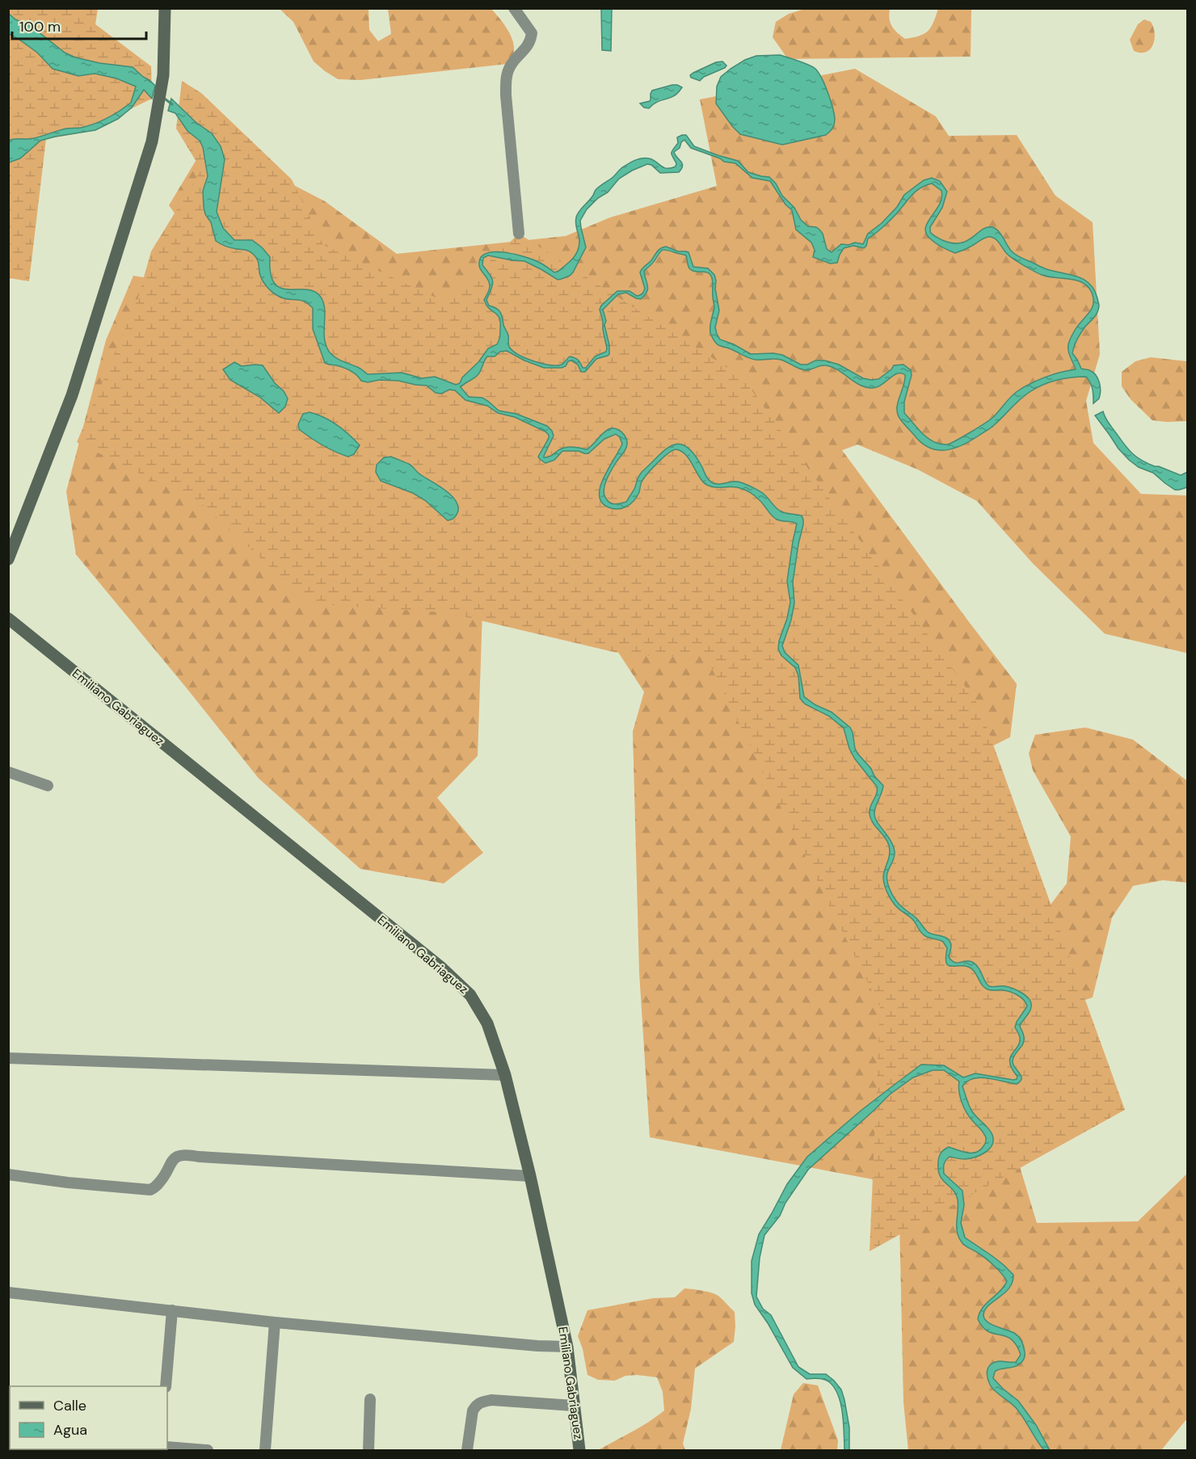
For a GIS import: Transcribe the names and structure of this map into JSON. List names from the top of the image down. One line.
{"streets":{"main road":["Emiliano Gabriaguez"]},"legend":["Calle","Agua"],"scale_bar":"100 m"}
